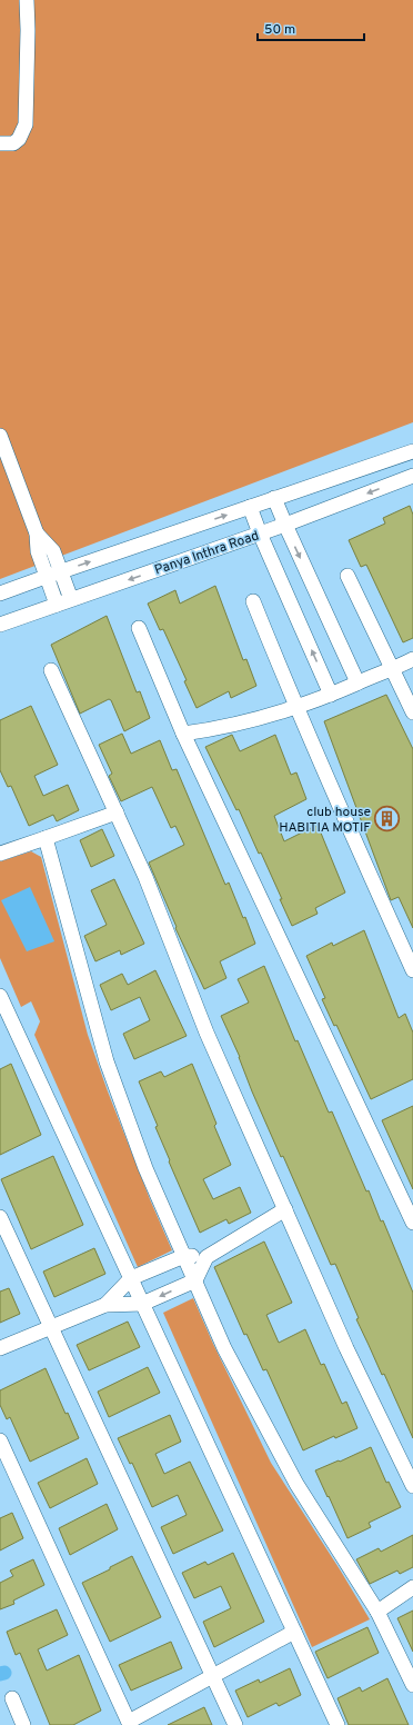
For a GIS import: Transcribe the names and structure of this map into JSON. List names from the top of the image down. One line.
{"streets":{"street":["Panya Inthra Road"]},"places":{"building":["club house HABITIA MOTIF"]},"scale_bar":"50 m"}
